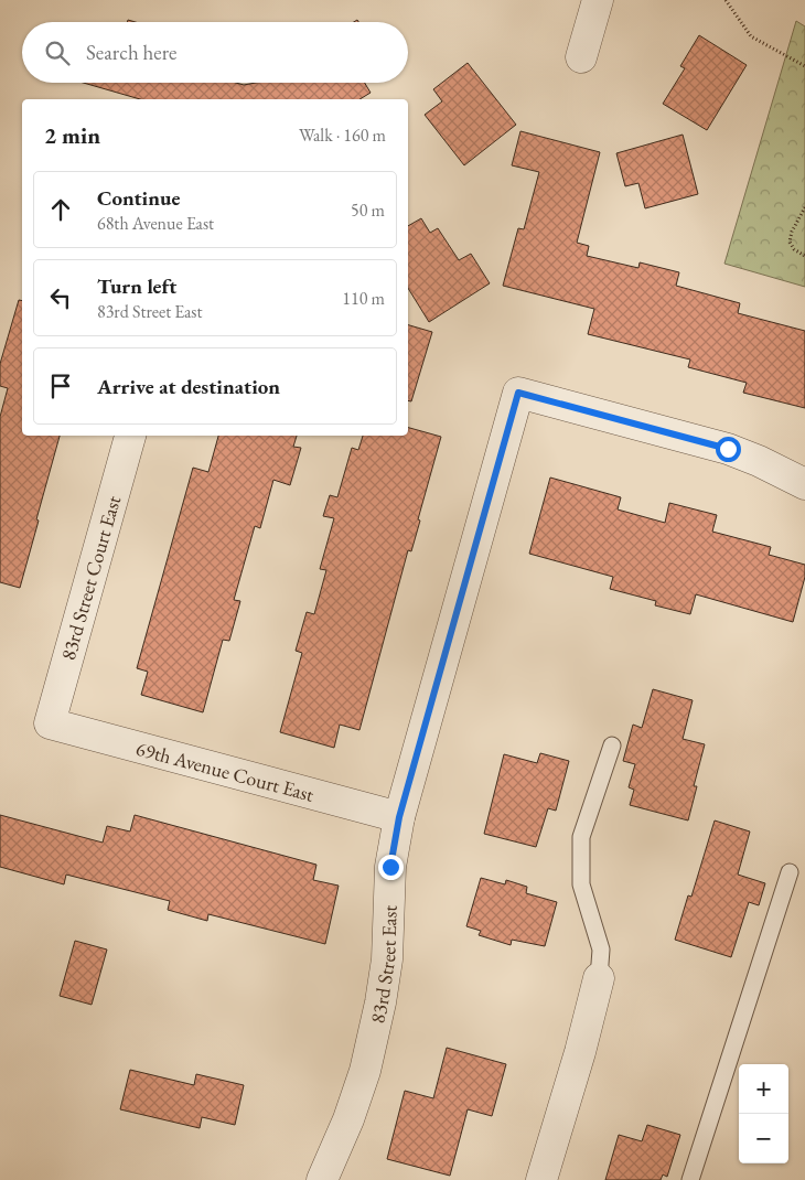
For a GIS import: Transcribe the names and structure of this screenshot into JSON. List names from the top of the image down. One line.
{"streets":{"street":["83rd Street Court East","69th Avenue Court East","83rd Street East"]},"crossings":[["83rd Street Court East","69th Avenue Court East"],["69th Avenue Court East","83rd Street East"]],"page":{"search":"Search here","heading":["2 min","Walk · 160 m"],"list":[["Continue","68th Avenue East","50 m"],["Turn left","83rd Street East","110 m"],"Arrive at destination"],"map_buttons":["+","−"]}}
